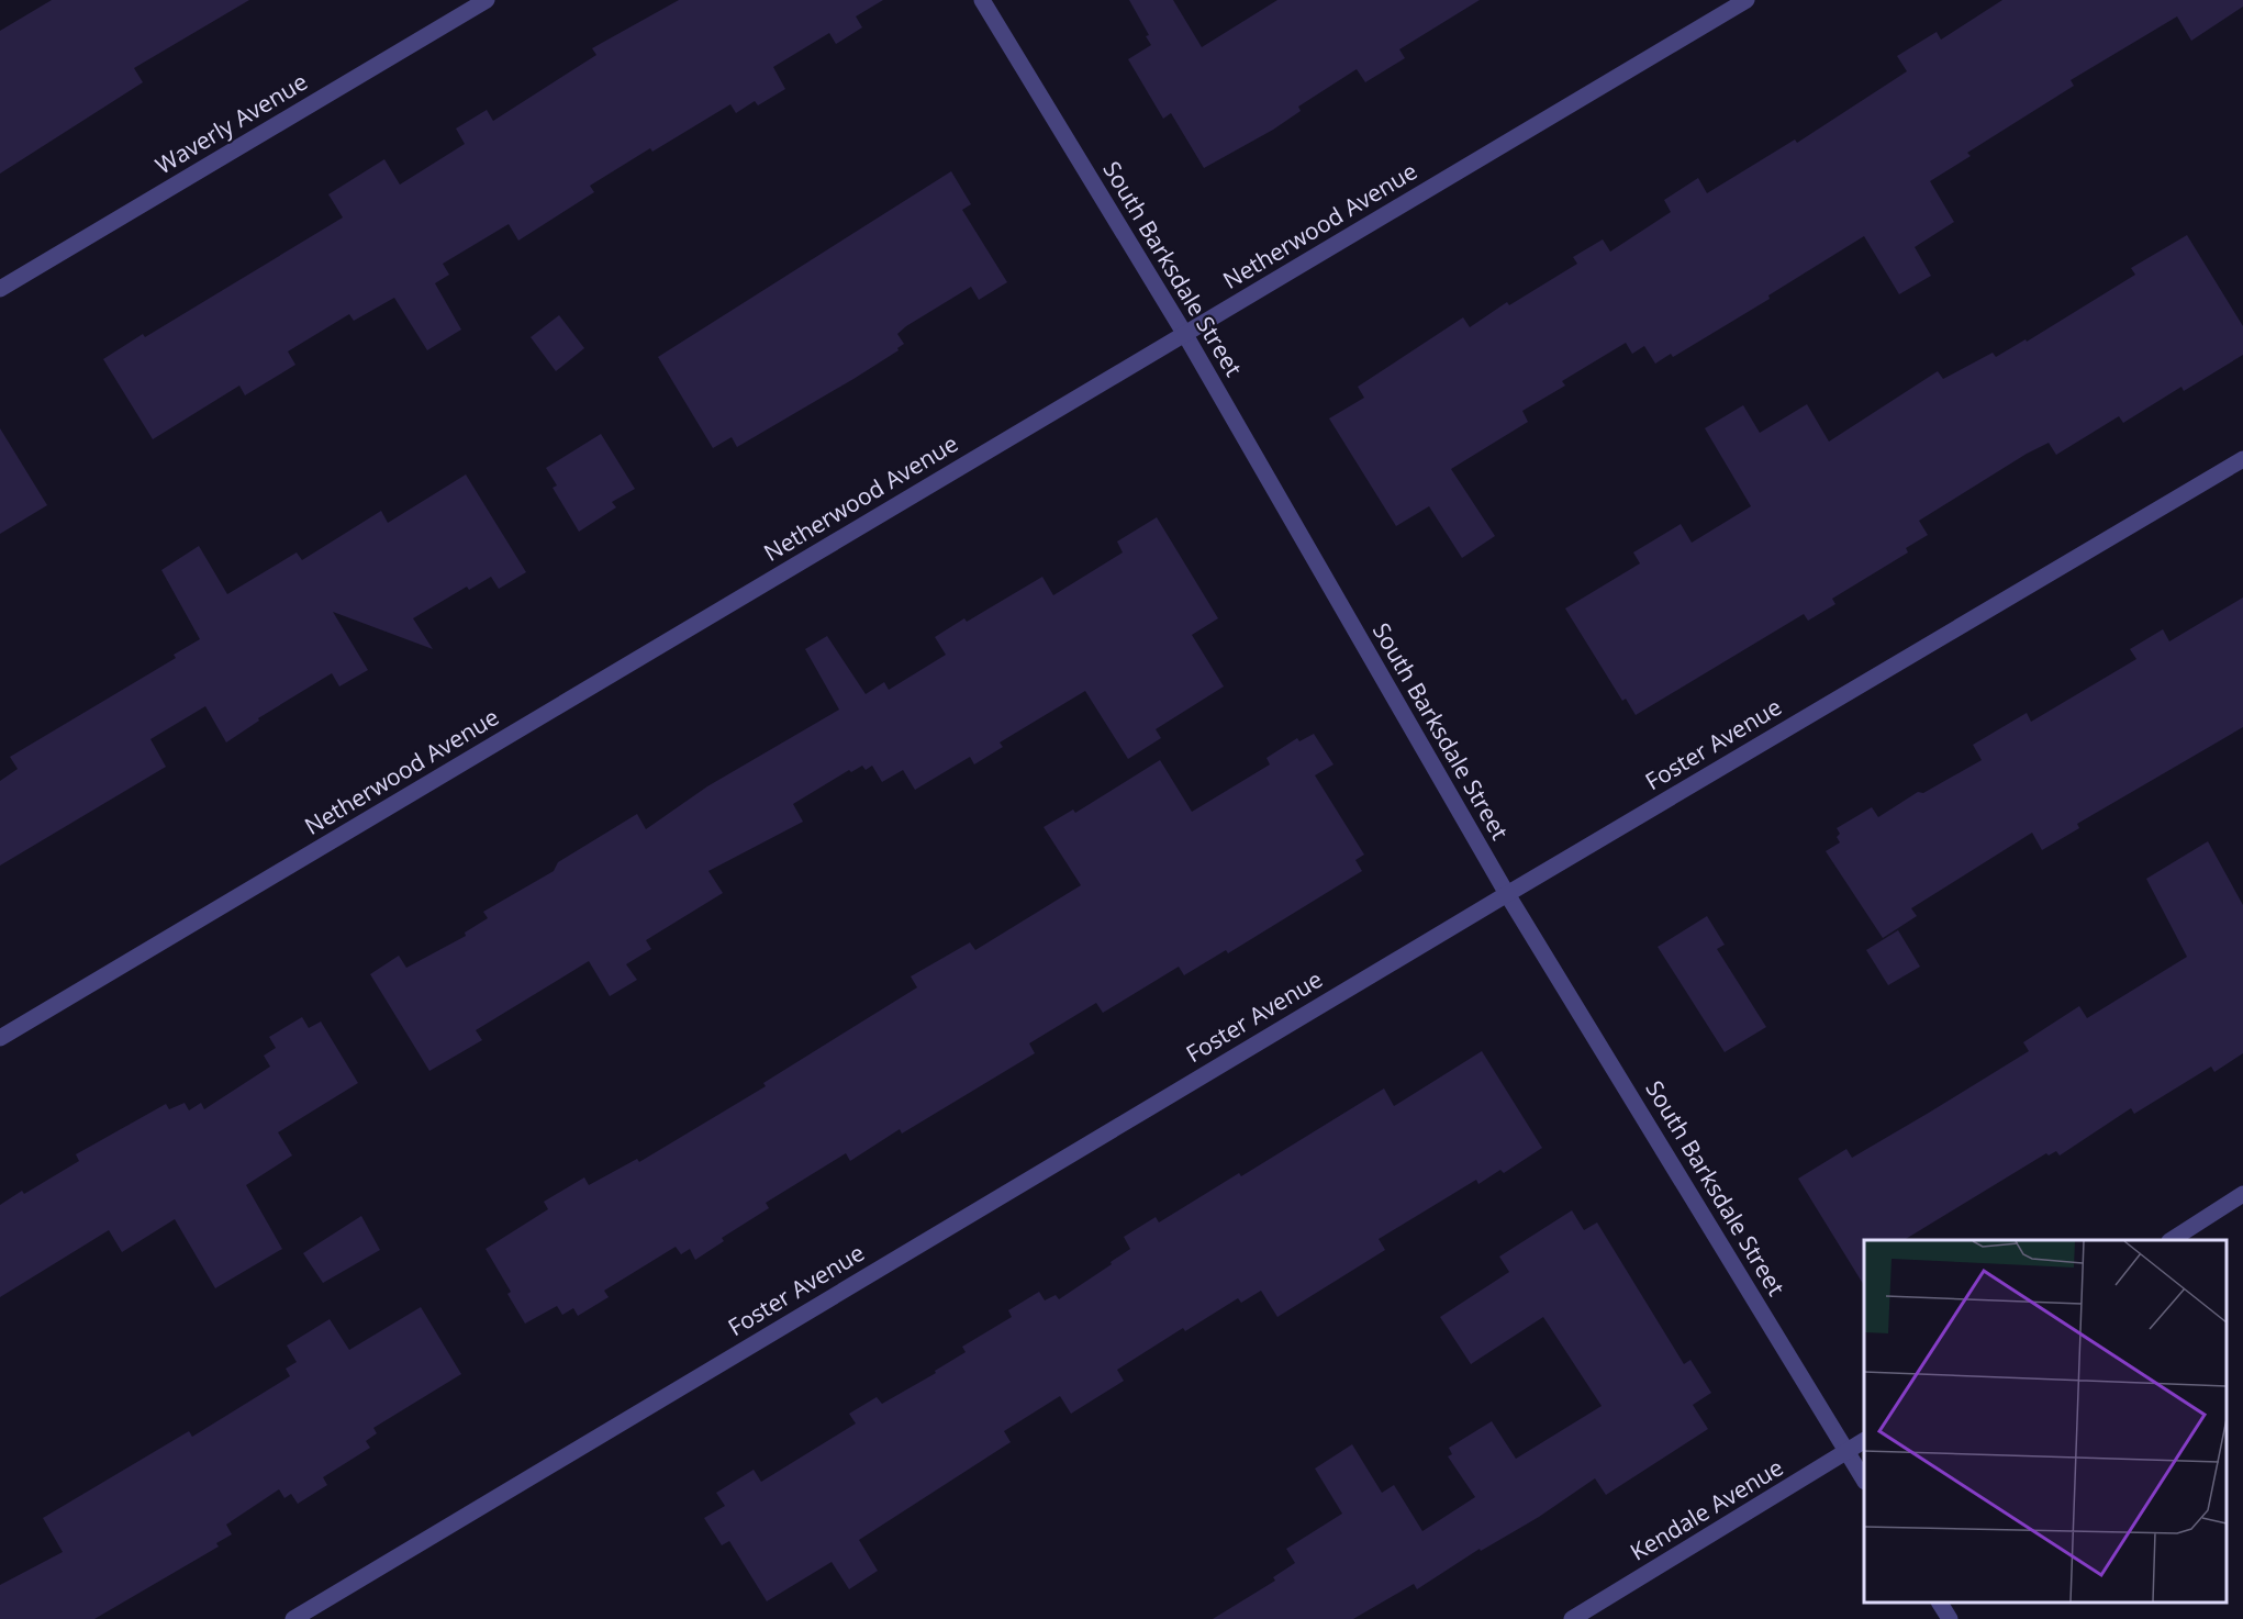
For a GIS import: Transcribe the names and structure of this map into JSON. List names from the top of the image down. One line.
{"streets":{"street":["Waverly Avenue","Netherwood Avenue","South Barksdale Street","Foster Avenue","Kendale Avenue"]},"crossings":[["Netherwood Avenue","South Barksdale Street"],["South Barksdale Street","Foster Avenue"],["South Barksdale Street","Kendale Avenue"]]}
